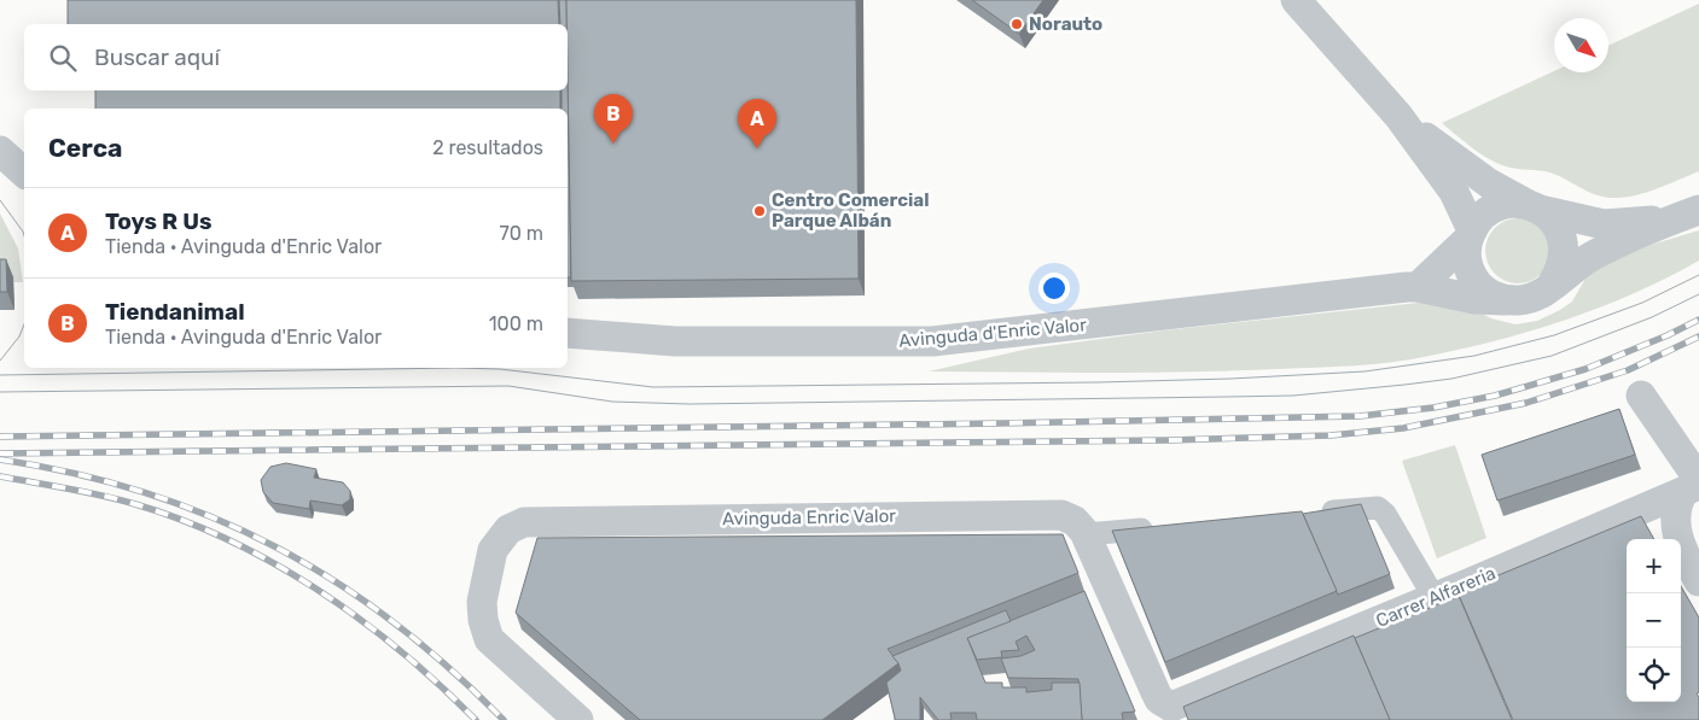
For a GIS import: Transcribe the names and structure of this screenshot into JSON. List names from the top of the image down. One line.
{"streets":{"street":["Avinguda d'Enric Valor","Avinguda Enric Valor","Carrer Alfareria"]},"places":["Norauto","Centro Comercial Parque Albán"],"north":"bottom right","page":{"search":"Buscar aquí","pins":["B","A"],"heading":["Cerca","2 resultados"],"list":[{"mark":"A","name":"Toys R Us","note":"Tienda · Avinguda d'Enric Valor","value":"70 m"},{"mark":"B","name":"Tiendanimal","note":"Tienda · Avinguda d'Enric Valor","value":"100 m"}],"map_buttons":["+","−"]}}
